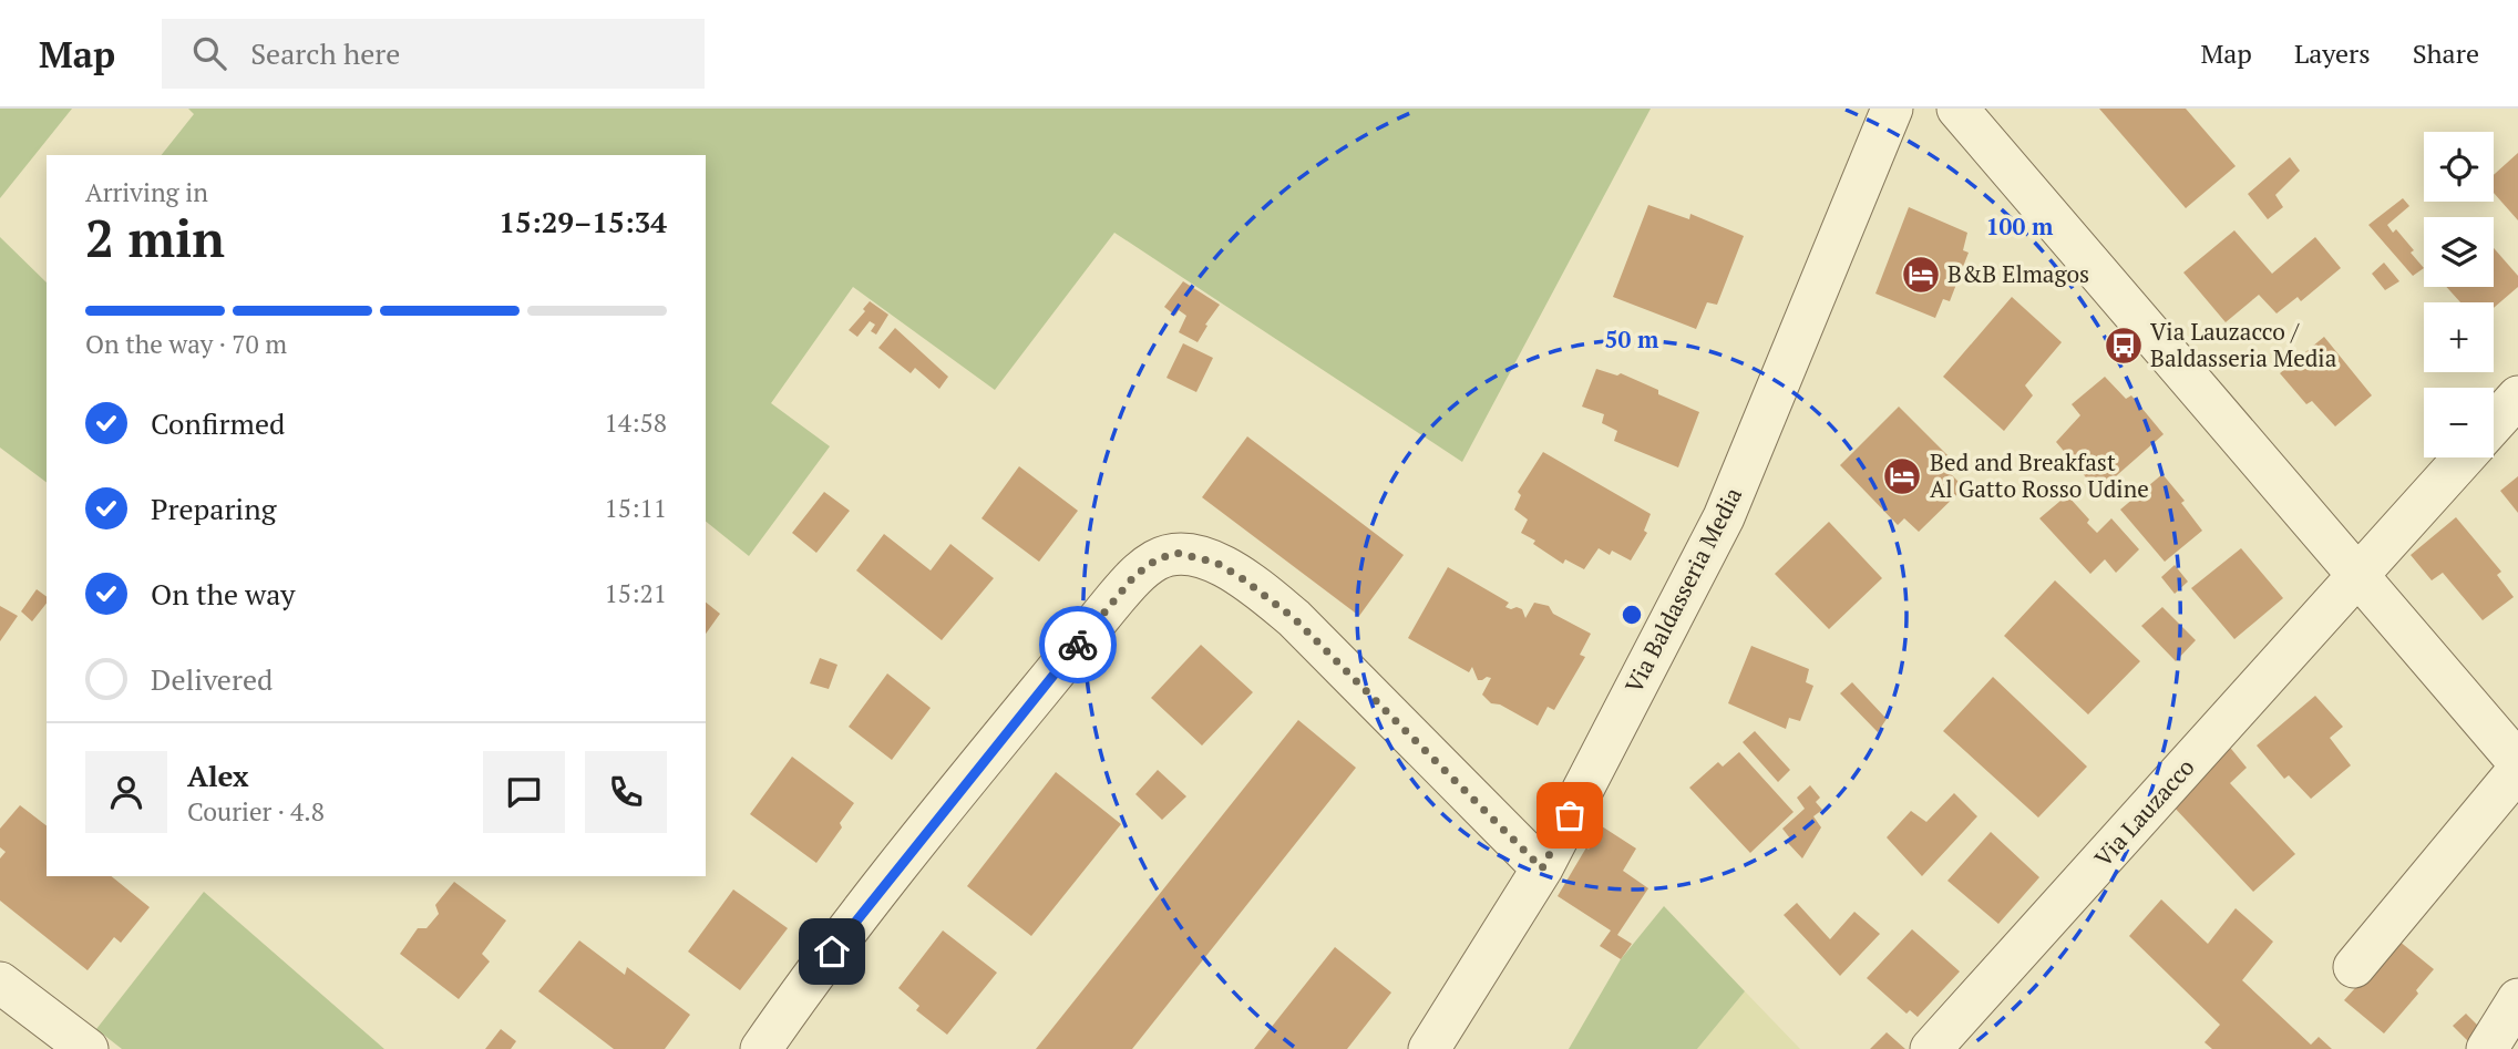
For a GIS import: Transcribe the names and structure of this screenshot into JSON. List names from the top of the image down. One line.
{"streets":{"street":["Via Baldasseria Media","Via Lauzacco"]},"places":{"hotel":["B&B Elmagos","Bed and Breakfast Al Gatto Rosso Udine"],"bus stop":["Via Lauzacco / Baldasseria Media"]},"page":{"header":"Map","search":"Search here","nav":["Map","Layers","Share"],"map_buttons":["+","−"],"heading":["2 min","Arriving in","15:29–15:34"],"panel":["Alex","Courier · 4.8"],"bar":"On the way · 70 m","list":[["Confirmed","14:58"],["Preparing","15:11"],["On the way","15:21"],"Delivered"]},"rings":["100 m","50 m"]}
